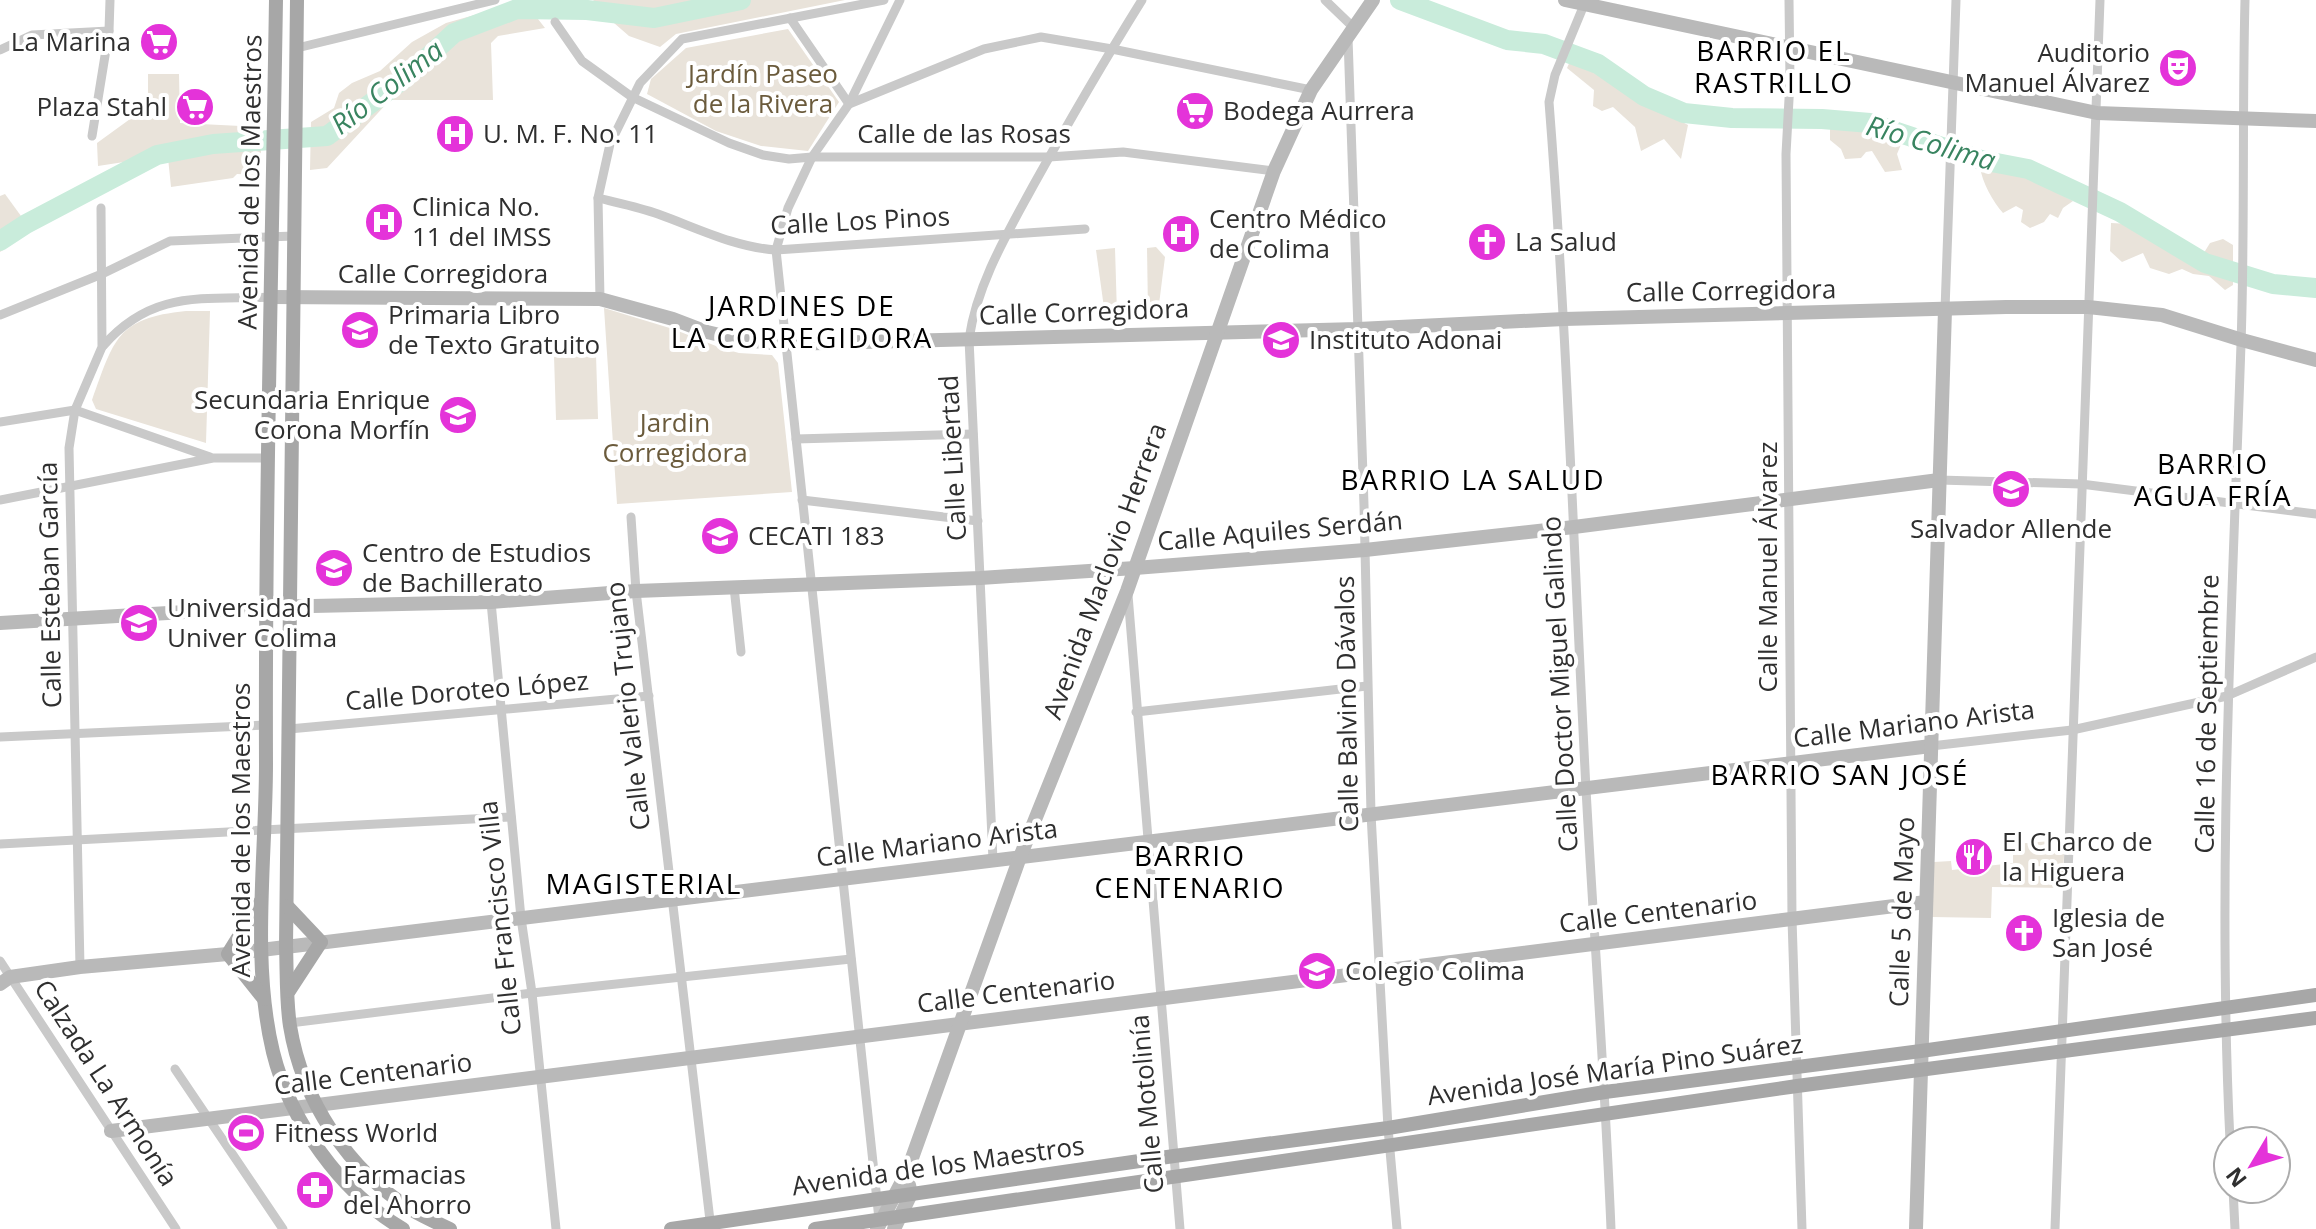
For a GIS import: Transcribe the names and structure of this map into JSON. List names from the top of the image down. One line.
{"streets":{"main road":["Avenida de los Maestros","Avenida José María Pino Suárez"],"street":["Calle de las Rosas","Calle Los Pinos","Calle Corregidora","Calle Libertad","Calle Aquiles Serdán","Calle Manuel Álvarez","Avenida Maclovio Herrera","Calle Esteban García","Calle Doctor Miguel Galindo","Calle Doroteo López","Calle Balvino Dávalos","Calle Valerio Trujano","Calle 16 de Septiembre","Calle Mariano Arista","Calle Centenario","Calle 5 de Mayo","Calle Francisco Villa","Calzada La Armonía","Calle Motolinía"]},"crossings":[["Calle de las Rosas","Calle Libertad"],["Calle de las Rosas","Avenida Maclovio Herrera"],["Avenida de los Maestros","Calle Corregidora"],["Avenida de los Maestros","Calle Aquiles Serdán"],["Avenida de los Maestros","Avenida Maclovio Herrera"],["Avenida de los Maestros","Calle Doroteo López"],["Avenida de los Maestros","Calle Valerio Trujano"],["Avenida de los Maestros","Calle Mariano Arista"],["Avenida de los Maestros","Calle Centenario"],["Avenida de los Maestros","Avenida José María Pino Suárez"],["Avenida de los Maestros","Calle Motolinía"],["Calle Los Pinos","Calle Libertad"],["Calle Corregidora","Calle Libertad"],["Calle Corregidora","Calle Manuel Álvarez"],["Calle Corregidora","Avenida Maclovio Herrera"],["Calle Corregidora","Calle Esteban García"],["Calle Corregidora","Calle Doctor Miguel Galindo"],["Calle Corregidora","Calle Balvino Dávalos"],["Calle Corregidora","Calle 16 de Septiembre"],["Calle Corregidora","Calle 5 de Mayo"],["Calle Libertad","Calle Aquiles Serdán"],["Calle Libertad","Calle Mariano Arista"],["Calle Aquiles Serdán","Calle Manuel Álvarez"],["Calle Aquiles Serdán","Avenida Maclovio Herrera"],["Calle Aquiles Serdán","Calle Esteban García"],["Calle Aquiles Serdán","Calle Doctor Miguel Galindo"],["Calle Aquiles Serdán","Calle Balvino Dávalos"],["Calle Aquiles Serdán","Calle Valerio Trujano"],["Calle Aquiles Serdán","Calle 16 de Septiembre"],["Calle Aquiles Serdán","Calle 5 de Mayo"],["Calle Aquiles Serdán","Calle Francisco Villa"],["Calle Manuel Álvarez","Calle Mariano Arista"],["Calle Manuel Álvarez","Calle Centenario"],["Calle Manuel Álvarez","Avenida José María Pino Suárez"],["Avenida Maclovio Herrera","Calle Balvino Dávalos"],["Avenida Maclovio Herrera","Calle Mariano Arista"],["Avenida Maclovio Herrera","Calle Centenario"],["Avenida Maclovio Herrera","Calle Motolinía"],["Calle Esteban García","Calle Mariano Arista"],["Calle Doctor Miguel Galindo","Calle Mariano Arista"],["Calle Doctor Miguel Galindo","Calle Centenario"],["Calle Doctor Miguel Galindo","Avenida José María Pino Suárez"],["Calle Doroteo López","Calle Valerio Trujano"],["Calle Doroteo López","Calle Francisco Villa"],["Calle Balvino Dávalos","Calle Mariano Arista"],["Calle Balvino Dávalos","Calle Centenario"],["Calle Balvino Dávalos","Avenida José María Pino Suárez"],["Calle Valerio Trujano","Calle Mariano Arista"],["Calle Valerio Trujano","Calle Centenario"],["Calle 16 de Septiembre","Calle Mariano Arista"],["Calle 16 de Septiembre","Avenida José María Pino Suárez"],["Calle Mariano Arista","Calle 5 de Mayo"],["Calle Mariano Arista","Calle Francisco Villa"],["Calle Mariano Arista","Calzada La Armonía"],["Calle Mariano Arista","Calle Motolinía"],["Calle Centenario","Calle 5 de Mayo"],["Calle Centenario","Calle Francisco Villa"],["Calle Centenario","Calzada La Armonía"],["Calle Centenario","Calle Motolinía"],["Calle 5 de Mayo","Avenida José María Pino Suárez"],["Avenida José María Pino Suárez","Calle Motolinía"]],"districts":["BARRIO EL RASTRILLO","JARDINES DE LA CORREGIDORA","BARRIO AGUA FRÍA","BARRIO LA SALUD","BARRIO SAN JOSÉ","BARRIO CENTENARIO","MAGISTERIAL"],"water":["Río Colima"],"parks":["Jardín Paseo de la Rivera","Jardin Corregidora"],"places":{"supermarket":["La Marina","Plaza Stahl","Bodega Aurrera"],"theatre":["Auditorio Manuel Álvarez"],"hospital":["U. M. F. No. 11","Clinica No. 11 del IMSS","Centro Médico de Colima"],"church":["La Salud","Iglesia de San José"],"school or university":["Primaria Libro de Texto Gratuito","Instituto Adonai","Secundaria Enrique Corona Morfín","Salvador Allende","CECATI 183","Centro de Estudios de Bachillerato","Universidad Univer Colima","Colegio Colima"],"restaurant":["El Charco de la Higuera"],"sports":["Fitness World"],"pharmacy":["Farmacias del Ahorro"]},"north":"bottom left"}
